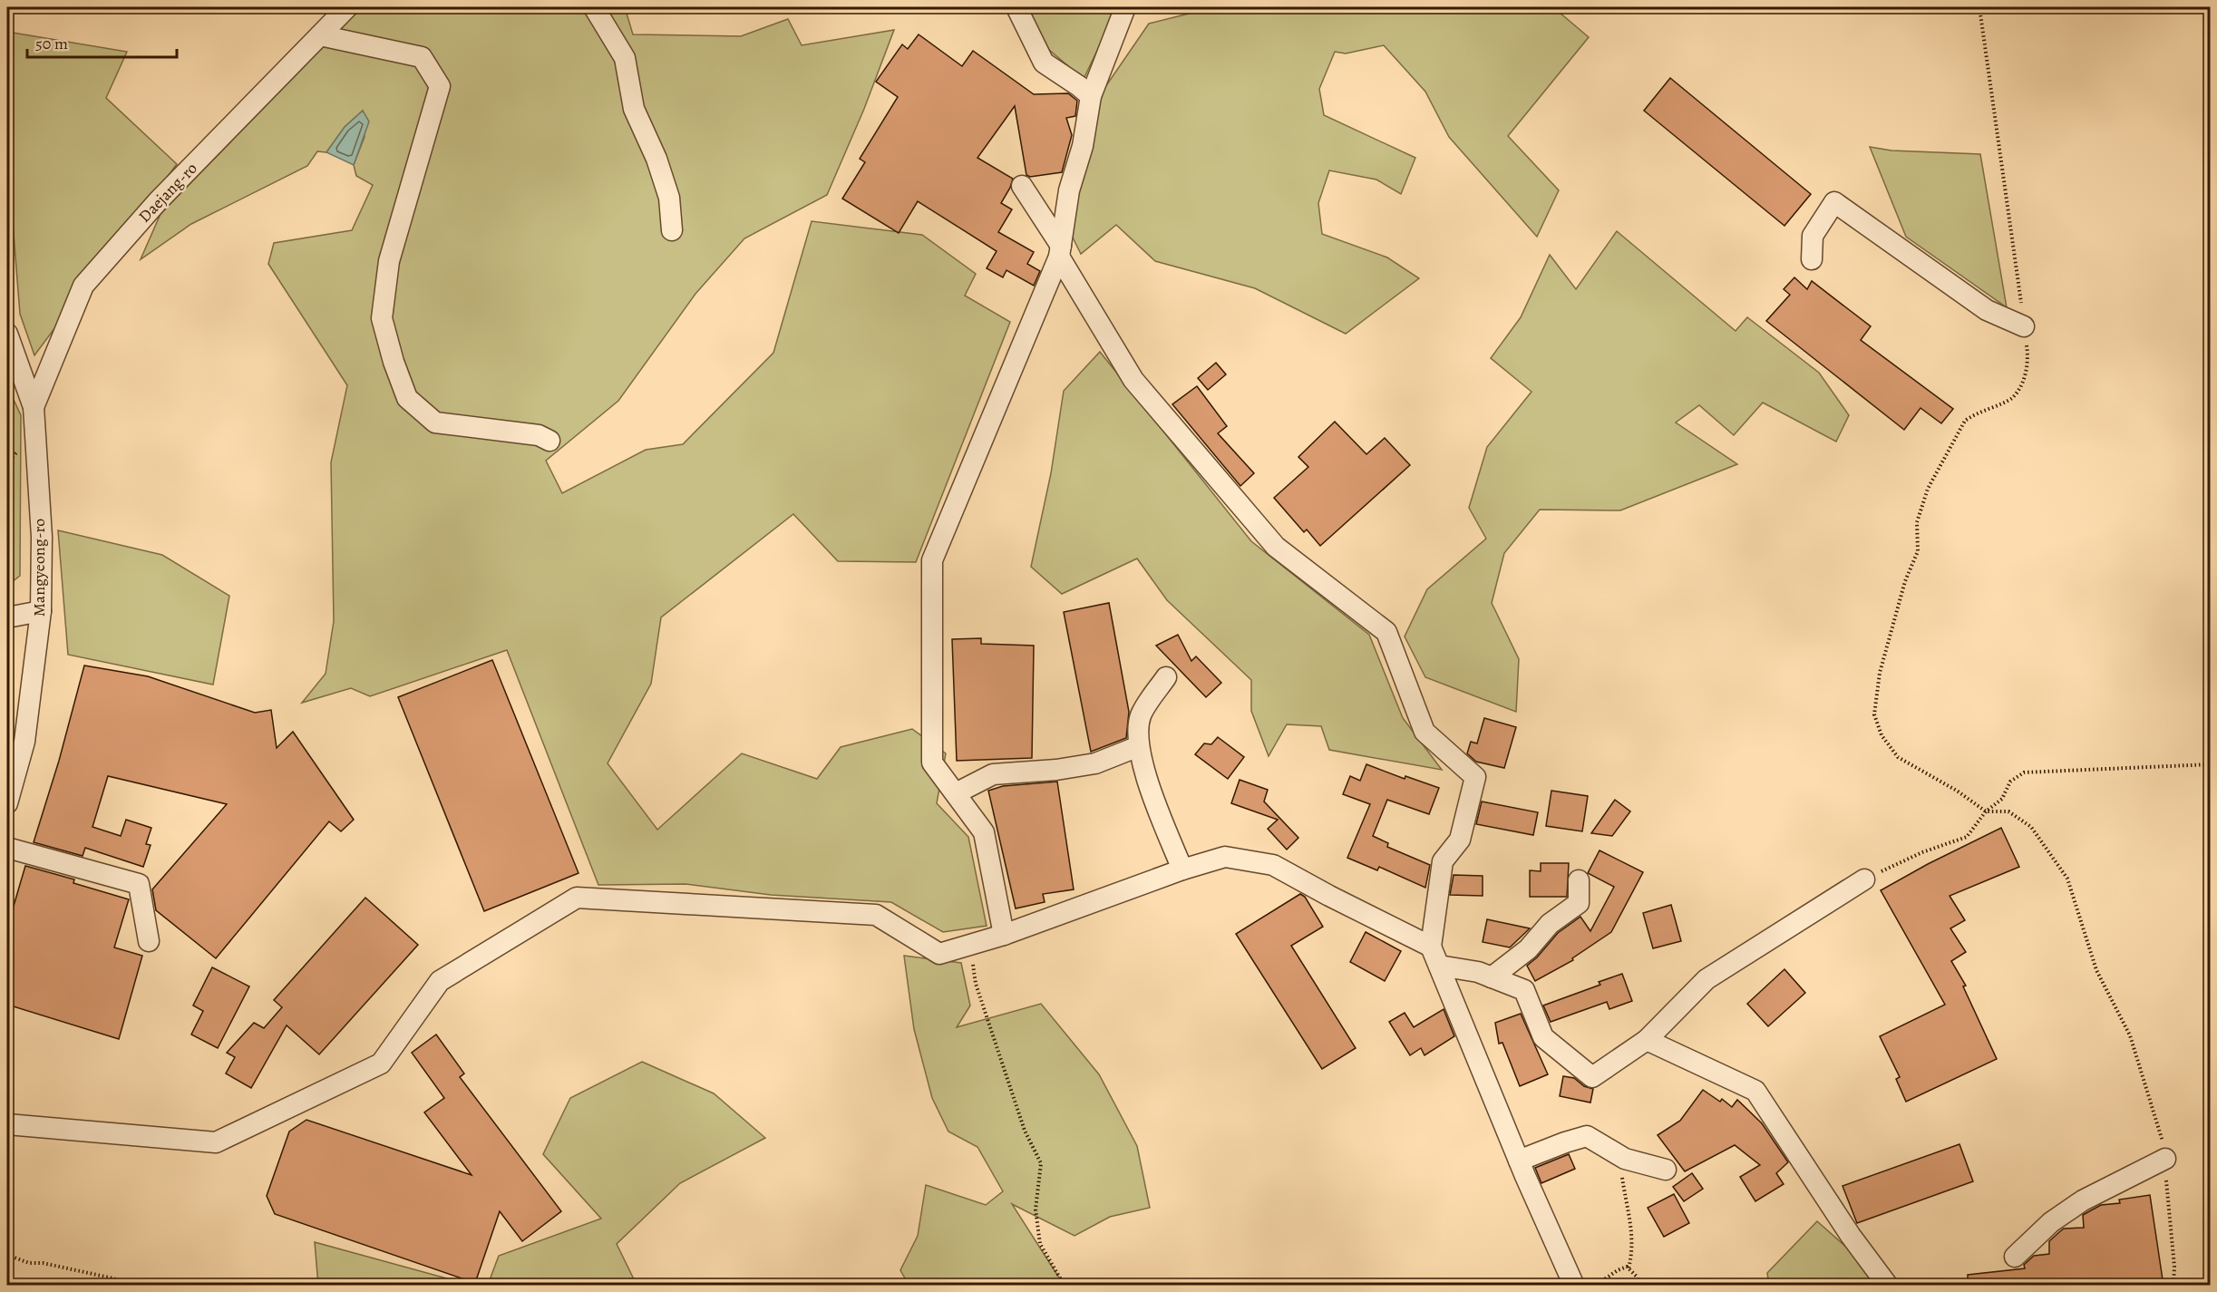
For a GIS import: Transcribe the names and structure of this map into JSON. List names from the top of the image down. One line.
{"streets":{"street":["Daejang-ro","Mangyeong-ro"]},"crossings":[["Daejang-ro","Mangyeong-ro"]],"scale_bar":"50 m"}
